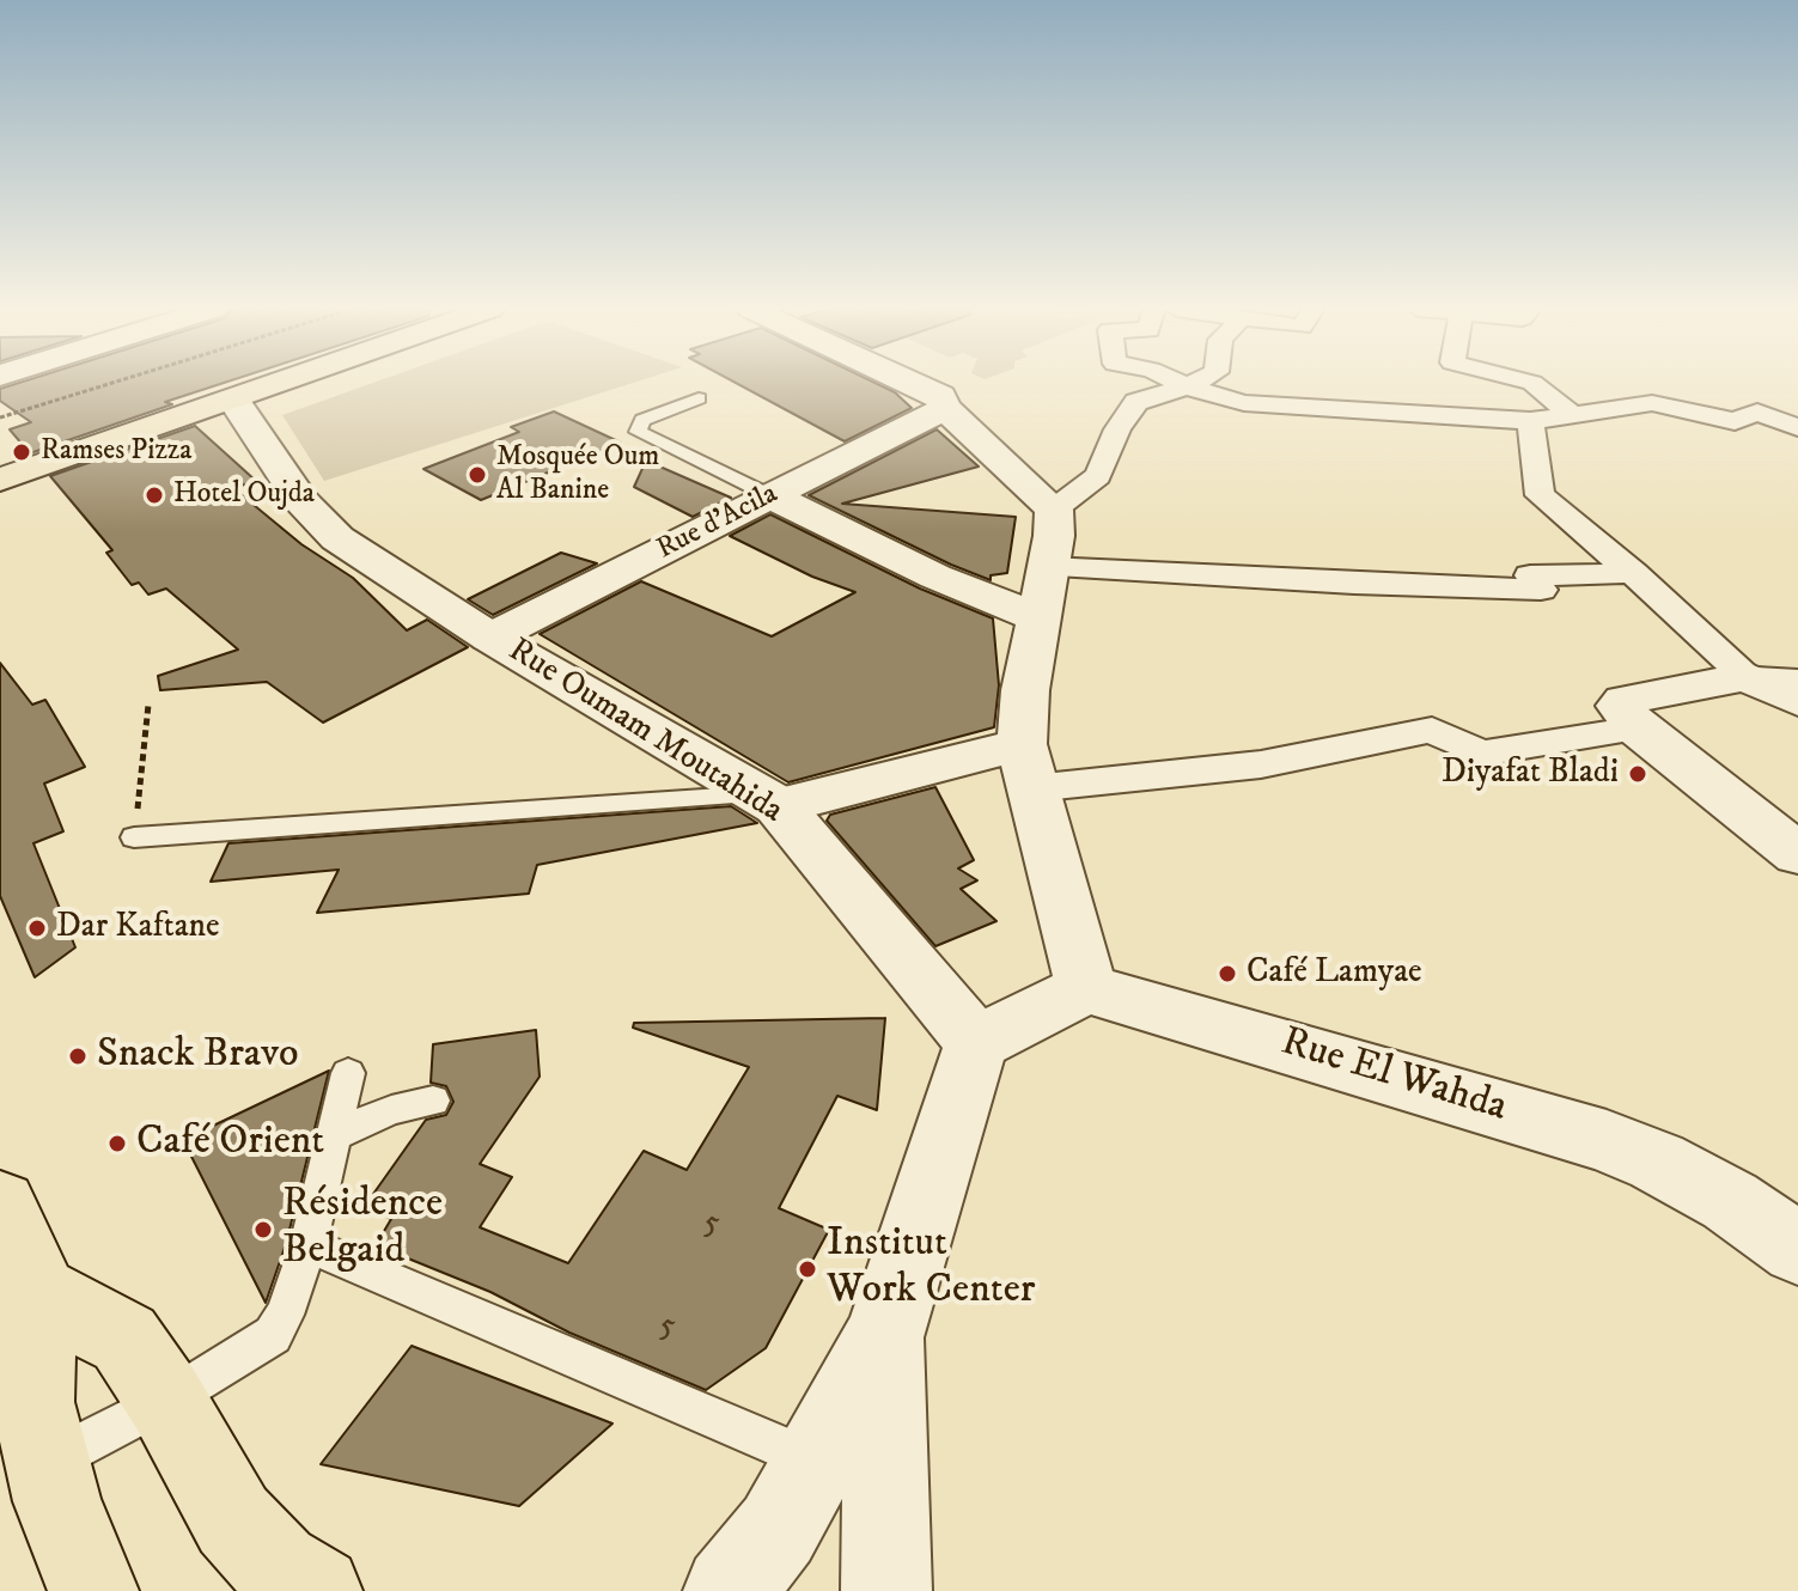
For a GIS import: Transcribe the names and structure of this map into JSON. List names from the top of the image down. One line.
{"streets":{"street":["Rue d'Acila","Rue Oumam Moutahida","Rue El Wahda"]},"crossings":[["Rue d'Acila","Rue Oumam Moutahida"]],"places":["Ramses Pizza","Mosquée Oum Al Banine","Hotel Oujda","Diyafat Bladi","Dar Kaftane","Café Lamyae","Snack Bravo","Café Orient","Résidence Belgaid","Institut Work Center"],"house_numbers":["5","5"]}
